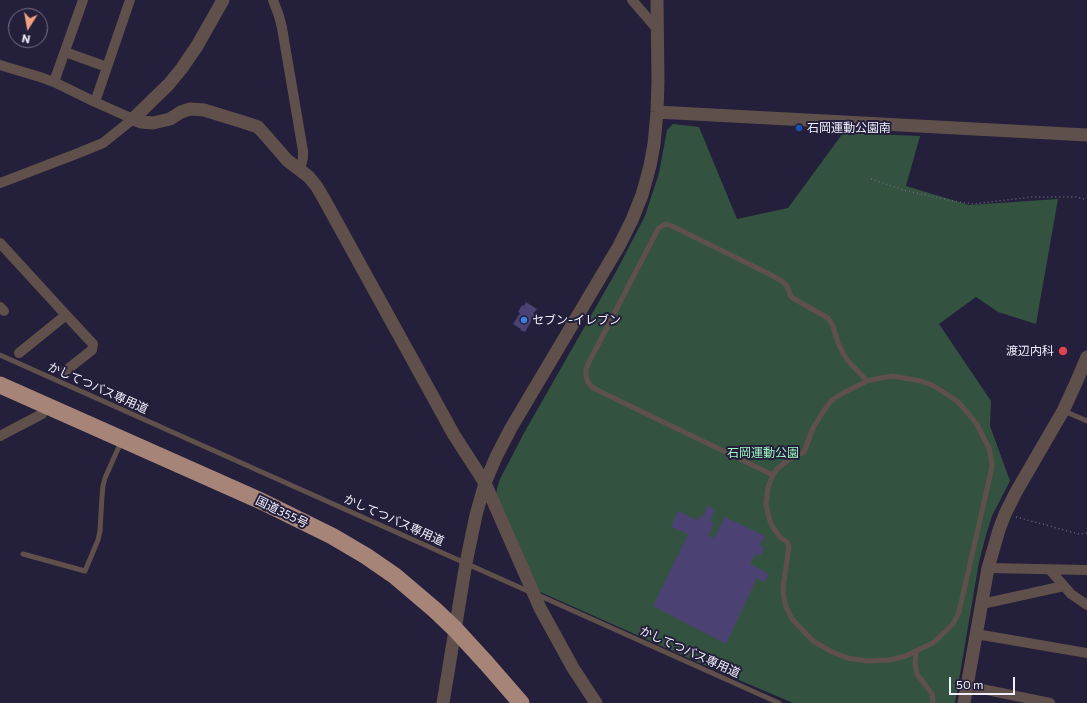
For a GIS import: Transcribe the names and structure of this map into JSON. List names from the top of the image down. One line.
{"streets":{"highway":["国道355号"],"lane":["かしてつバス専用道"]},"parks":["石岡運動公園"],"places":["石岡運動公園南","セブン-イレブン","渡辺内科"],"scale_bar":"50 m","north":"bottom"}
